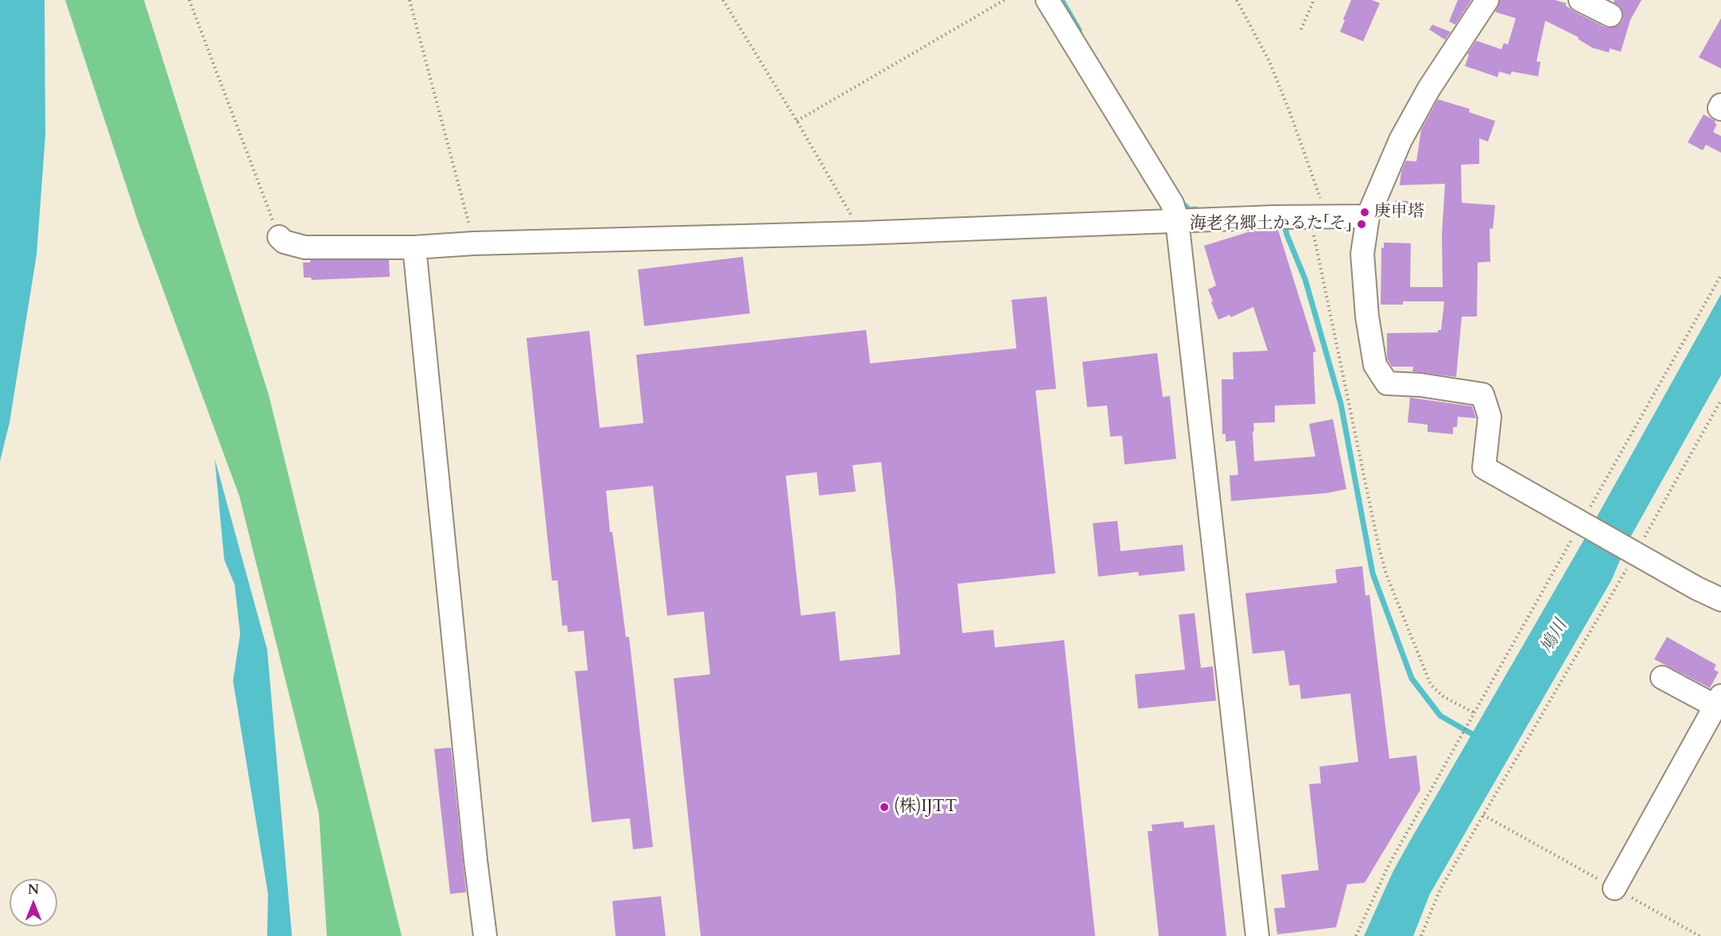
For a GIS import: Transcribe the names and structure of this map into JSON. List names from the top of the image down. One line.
{"water":["鳩川"],"places":["庚申塔","海老名郷土かるた「そ」","(株)IJTT"],"north":"top"}
